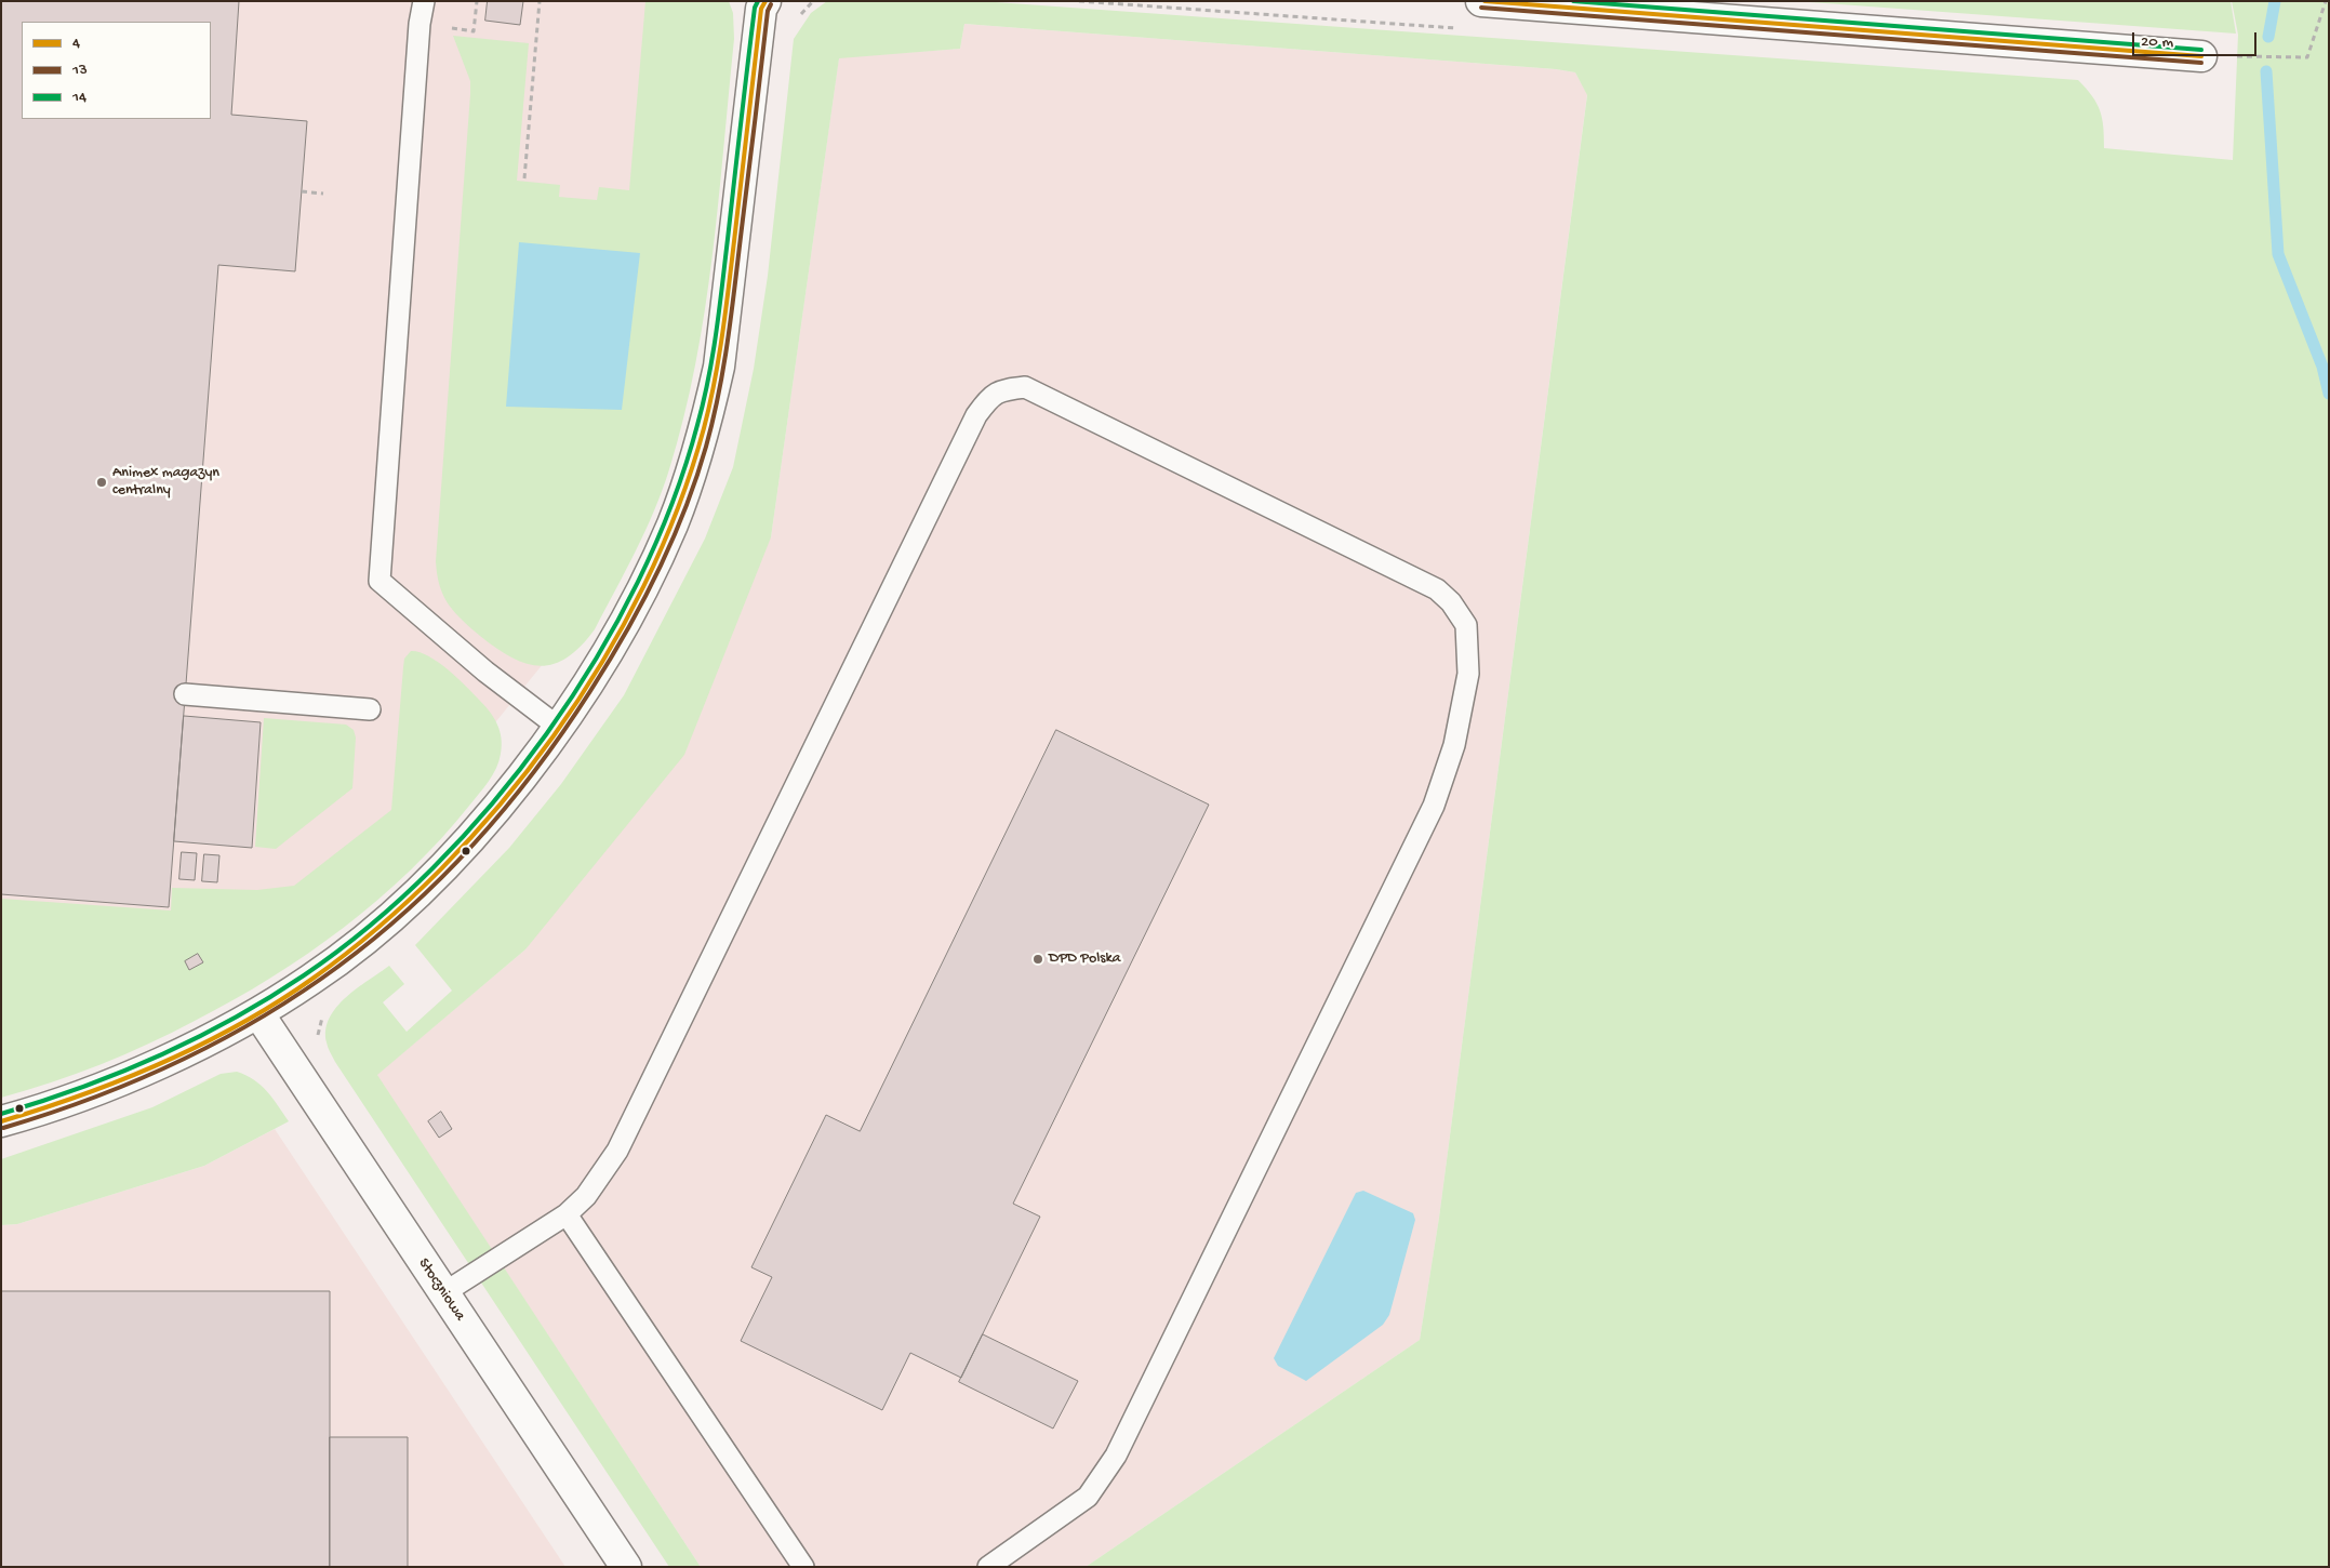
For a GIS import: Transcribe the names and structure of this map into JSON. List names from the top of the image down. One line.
{"streets":{"street":["Stoczniowa"]},"places":["Animex magazyn centralny","DPD Polska"],"lines":["transit line 4","transit line 14","transit line 13"],"legend":["4","13","14"],"scale_bar":"20 m"}
